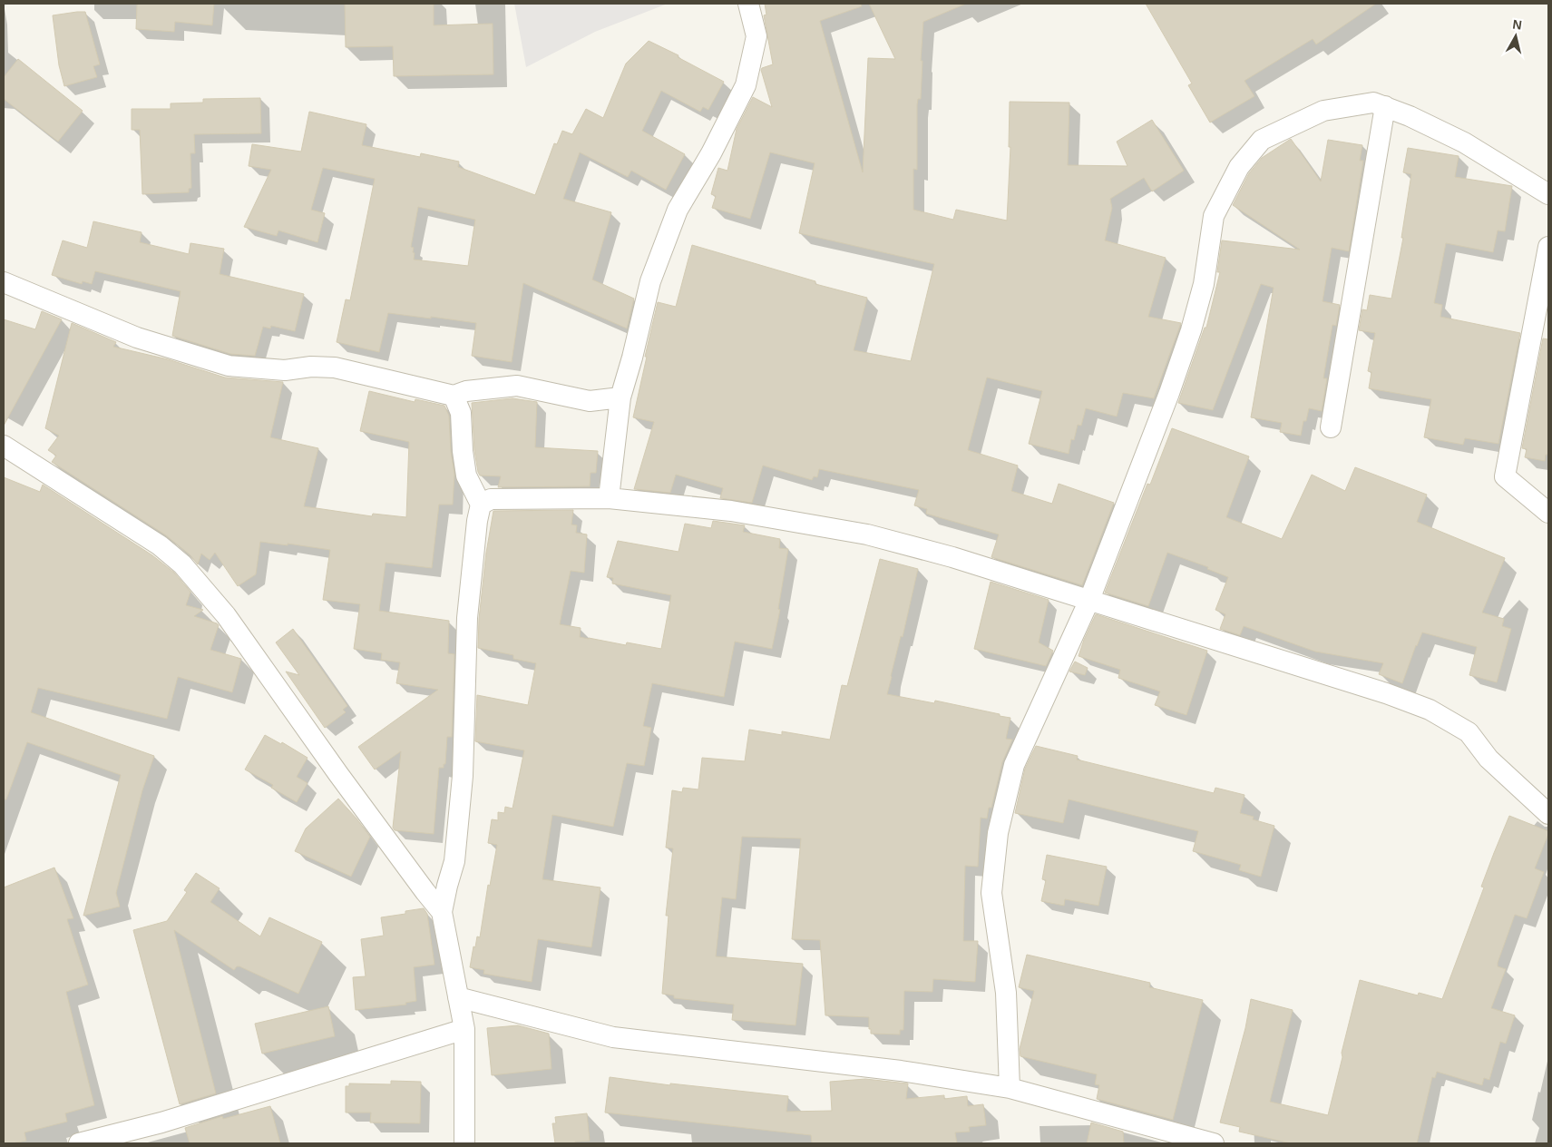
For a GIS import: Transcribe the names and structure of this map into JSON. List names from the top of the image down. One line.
{"north":"top"}
